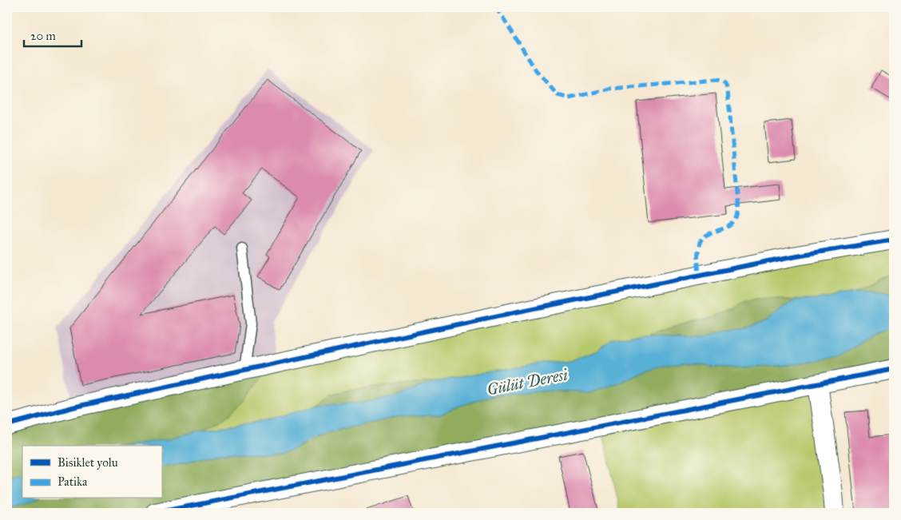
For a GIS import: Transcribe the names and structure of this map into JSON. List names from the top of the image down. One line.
{"water":["Gülüt Deresi"],"legend":["Bisiklet yolu","Patika"],"scale_bar":"20 m"}
